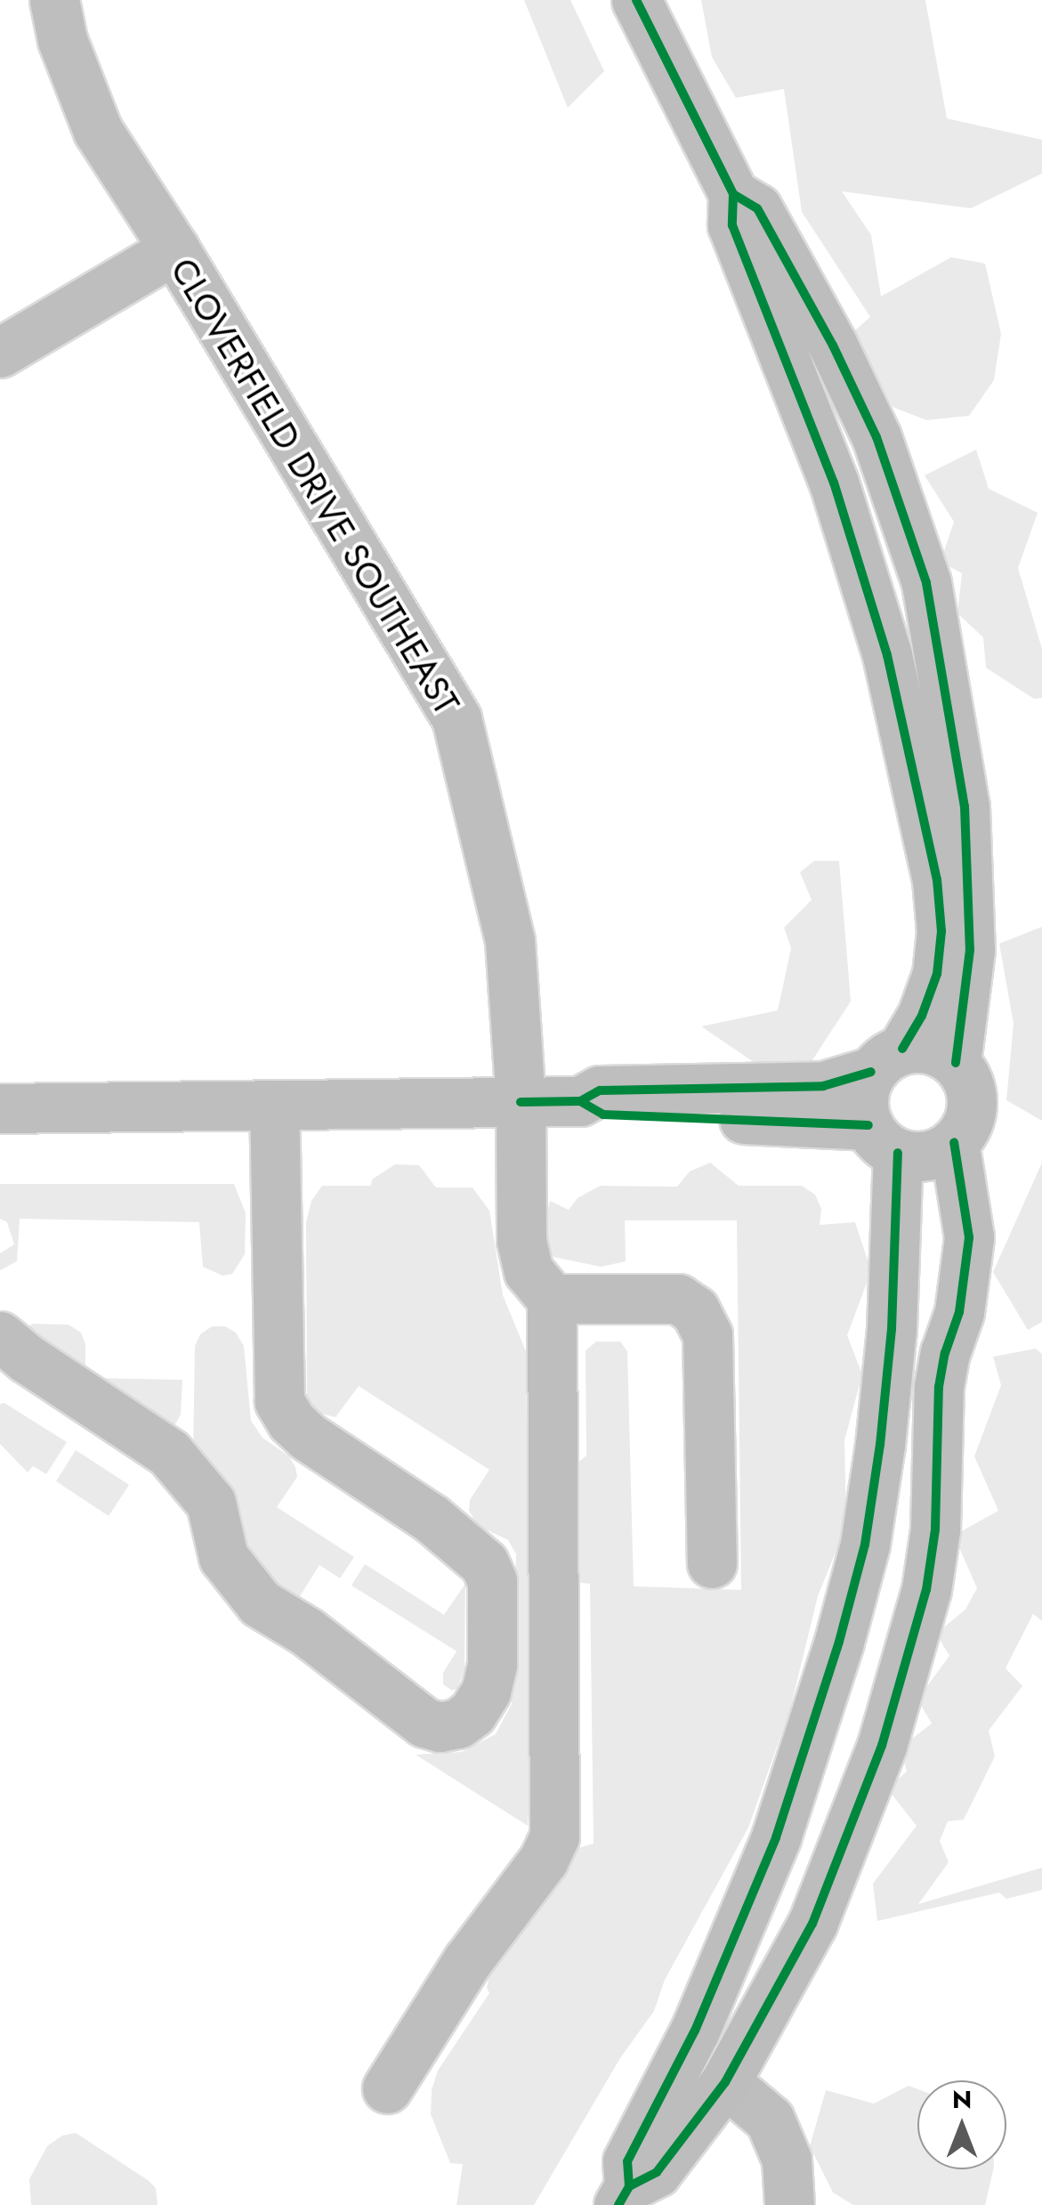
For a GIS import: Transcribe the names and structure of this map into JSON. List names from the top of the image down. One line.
{"streets":{"street":["CLOVERFIELD DRIVE SOUTHEAST"]},"north":"top"}
